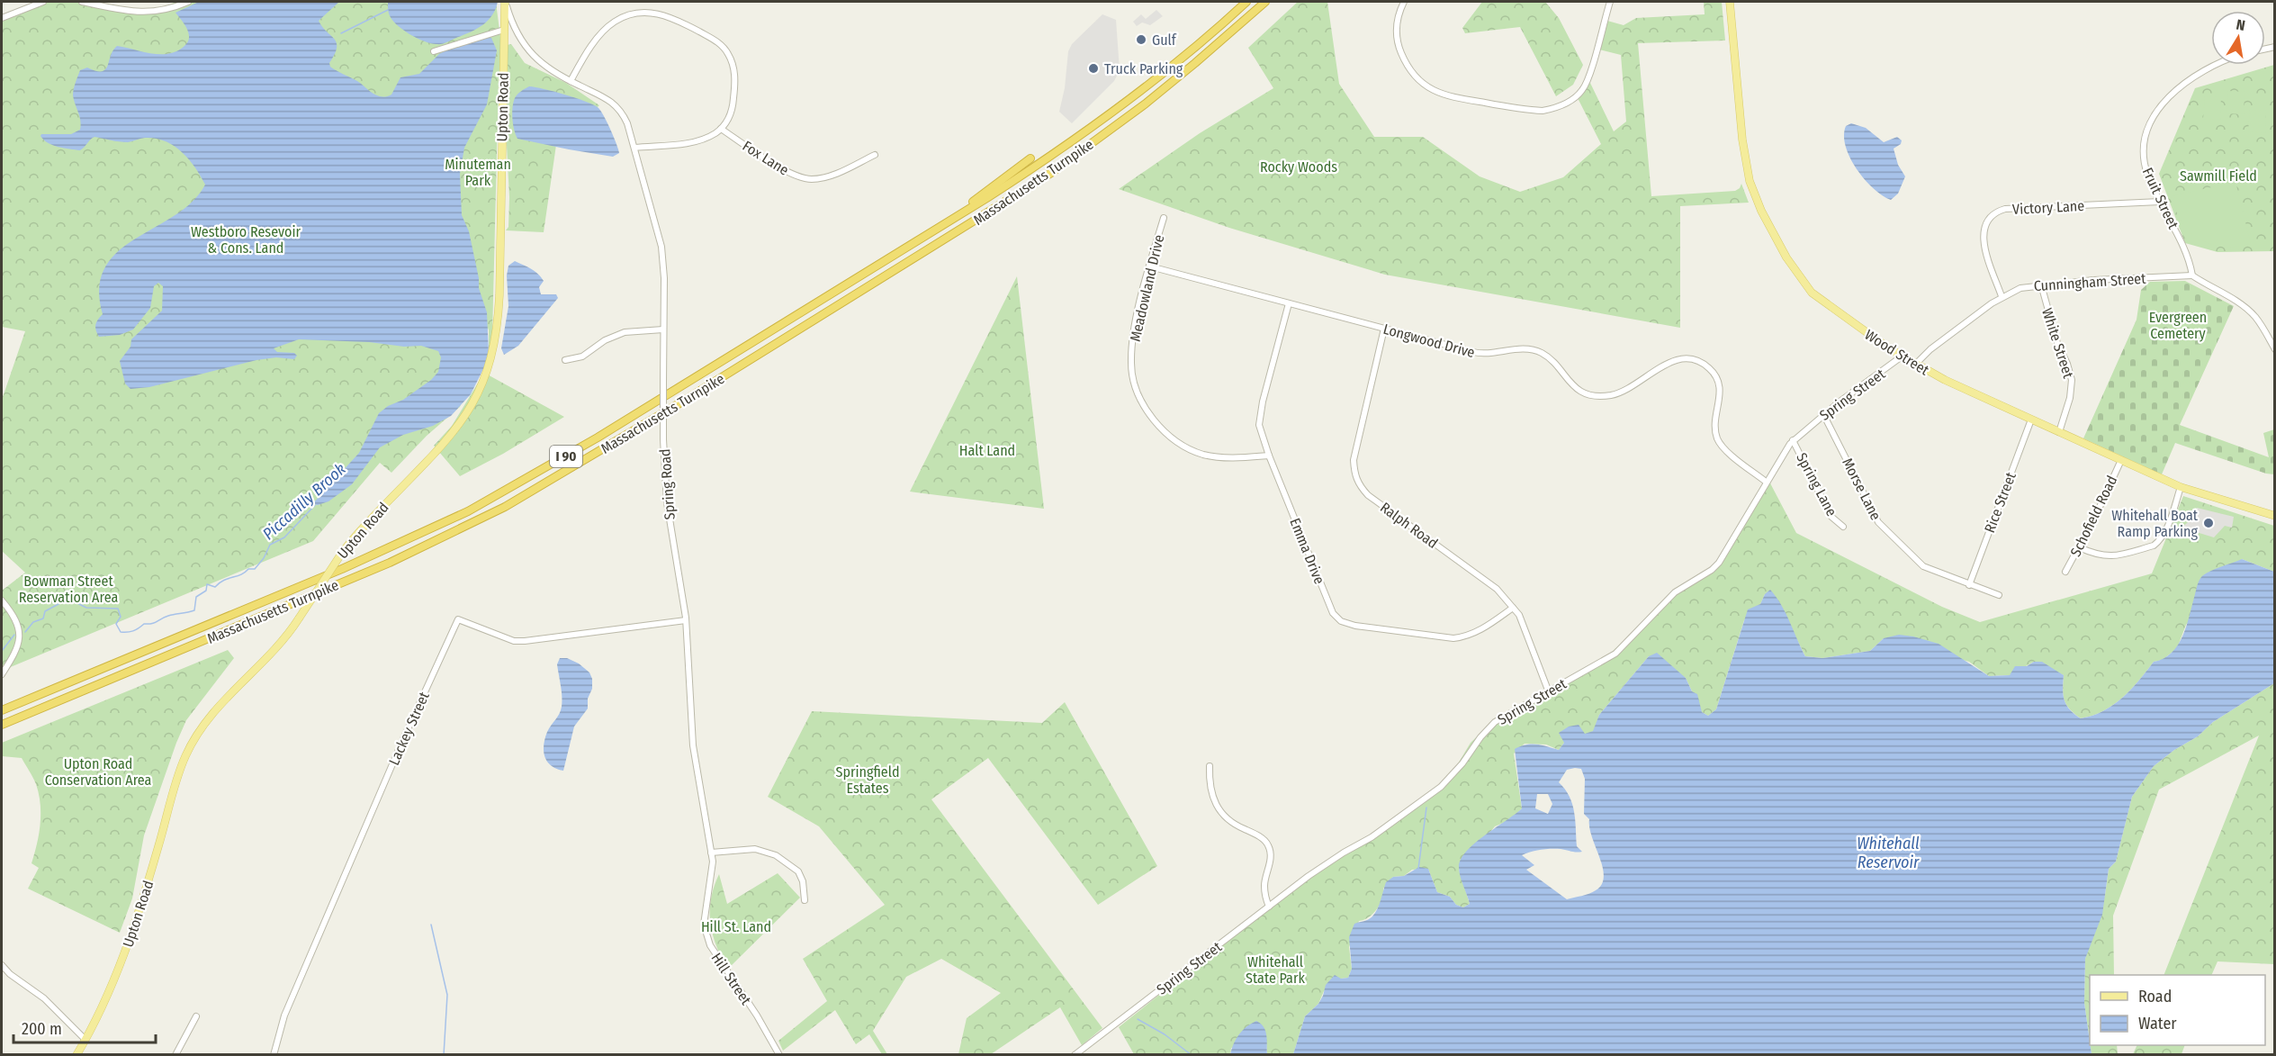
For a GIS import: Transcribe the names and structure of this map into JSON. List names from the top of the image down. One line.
{"streets":{"highway":["Massachusetts Turnpike","I 90"],"main road":["Upton Road","Wood Street"],"street":["Fox Lane","Fruit Street","Victory Lane","Cunningham Street","Meadowland Drive","Longwood Drive","White Street","Spring Street","Spring Road","Spring Lane","Morse Lane","Rice Street","Schofield Road","Ralph Road","Emma Drive","Lackey Street","Hill Street"]},"crossings":[["Upton Road","Spring Road"],["Fruit Street","Victory Lane"],["Fruit Street","Cunningham Street"],["Victory Lane","Cunningham Street"],["Cunningham Street","White Street"],["Cunningham Street","Wood Street"],["Meadowland Drive","Longwood Drive"],["Meadowland Drive","Emma Drive"],["Longwood Drive","Spring Street"],["Longwood Drive","Ralph Road"],["Longwood Drive","Emma Drive"],["White Street","Wood Street"],["Wood Street","Spring Street"],["Wood Street","Rice Street"],["Wood Street","Schofield Road"],["Spring Street","Spring Lane"],["Spring Street","Morse Lane"],["Spring Street","Ralph Road"],["Spring Road","Lackey Street"],["Spring Road","Hill Street"],["Morse Lane","Rice Street"],["Ralph Road","Emma Drive"]],"water":["Piccadilly Brook","Whitehall Reservoir"],"parks":["Minuteman Park","Rocky Woods","Sawmill Field","Westboro Resevoir & Cons. Land","Evergreen Cemetery","Halt Land","Bowman Street Reservation Area","Upton Road Conservation Area","Springfield Estates","Hill St. Land","Whitehall State Park"],"places":["Gulf","Truck Parking","Whitehall Boat Ramp Parking"],"legend":["Road","Water"],"scale_bar":"200 m","north":"top"}
